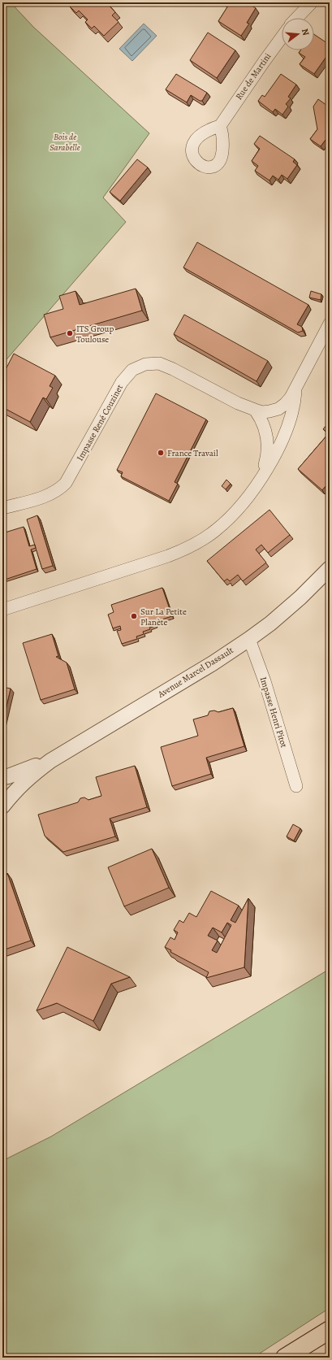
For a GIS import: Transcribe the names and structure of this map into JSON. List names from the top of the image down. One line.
{"streets":{"street":["Rue de Martini","Impasse René Couzinet","Avenue Marcel Dassault","Impasse Henri Pitot"]},"crossings":[["Avenue Marcel Dassault","Impasse Henri Pitot"]],"parks":["Bois de Sarabelle"],"places":["ITS Group Toulouse","France Travail","Sur La Petite Planète"],"north":"right"}
